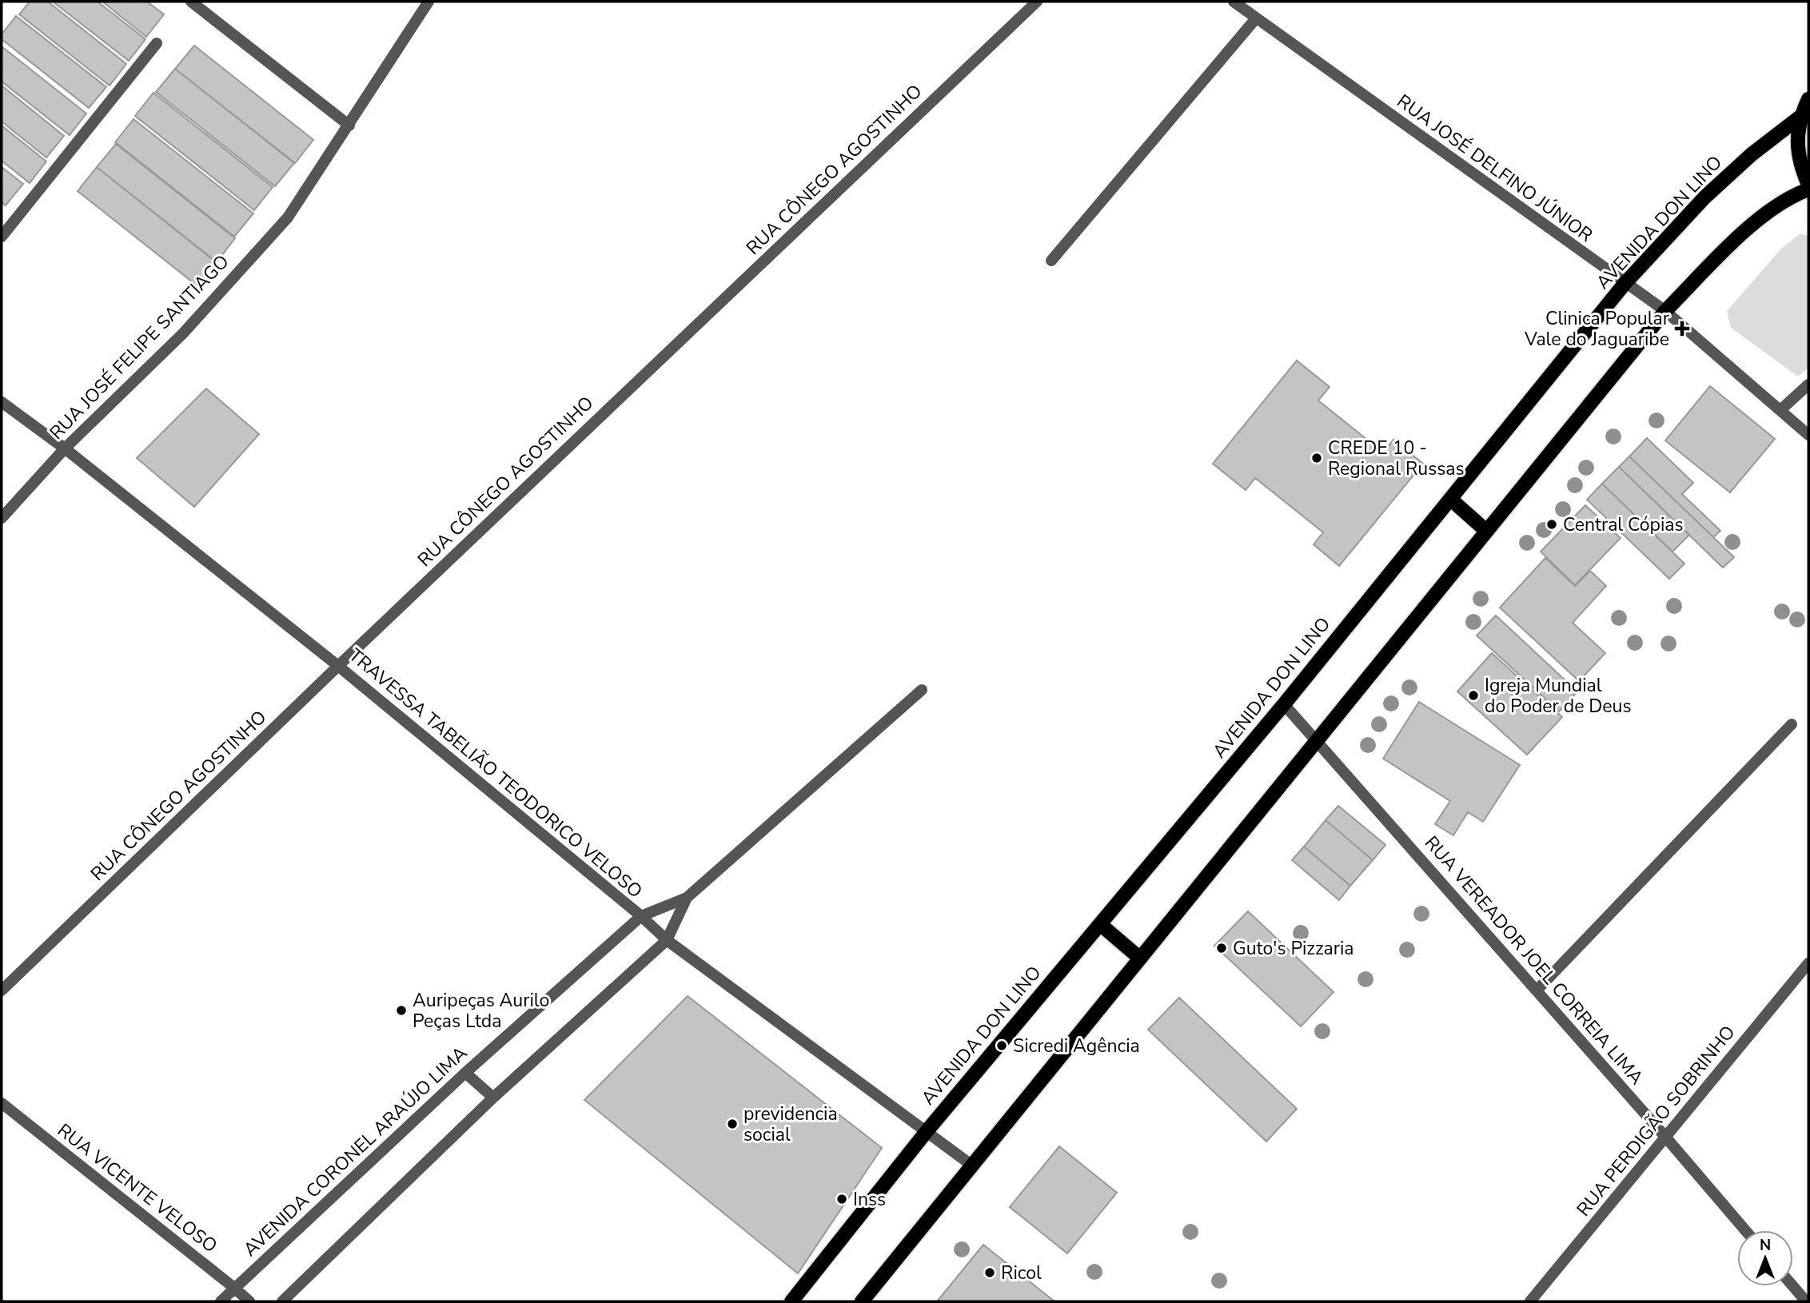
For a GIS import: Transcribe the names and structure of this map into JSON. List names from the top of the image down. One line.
{"streets":{"main road":["AVENIDA DON LINO"],"street":["RUA JOSÉ DELFINO JÚNIOR","RUA CÔNEGO AGOSTINHO","RUA JOSÉ FELIPE SANTIAGO","TRAVESSA TABELIÃO TEODORICO VELOSO","RUA VEREADOR JOEL CORREIA LIMA","RUA PERDIGÃO SOBRINHO","AVENIDA CORONEL ARAÚJO LIMA","RUA VICENTE VELOSO"]},"crossings":[["RUA JOSÉ DELFINO JÚNIOR","AVENIDA DON LINO"],["RUA CÔNEGO AGOSTINHO","TRAVESSA TABELIÃO TEODORICO VELOSO"],["AVENIDA DON LINO","TRAVESSA TABELIÃO TEODORICO VELOSO"],["AVENIDA DON LINO","RUA VEREADOR JOEL CORREIA LIMA"],["RUA JOSÉ FELIPE SANTIAGO","TRAVESSA TABELIÃO TEODORICO VELOSO"],["TRAVESSA TABELIÃO TEODORICO VELOSO","AVENIDA CORONEL ARAÚJO LIMA"],["RUA VEREADOR JOEL CORREIA LIMA","RUA PERDIGÃO SOBRINHO"],["AVENIDA CORONEL ARAÚJO LIMA","RUA VICENTE VELOSO"]],"places":{"health":["Clinica Popular Vale do Jaguaribe"],"other":["CREDE 10 - Regional Russas","Central Cópias","Igreja Mundial do Poder de Deus","Guto's Pizzaria","Auripeças Aurilo Peças Ltda","Sicredi Agência","previdencia social","Inss","Ricol"]},"north":"top"}
